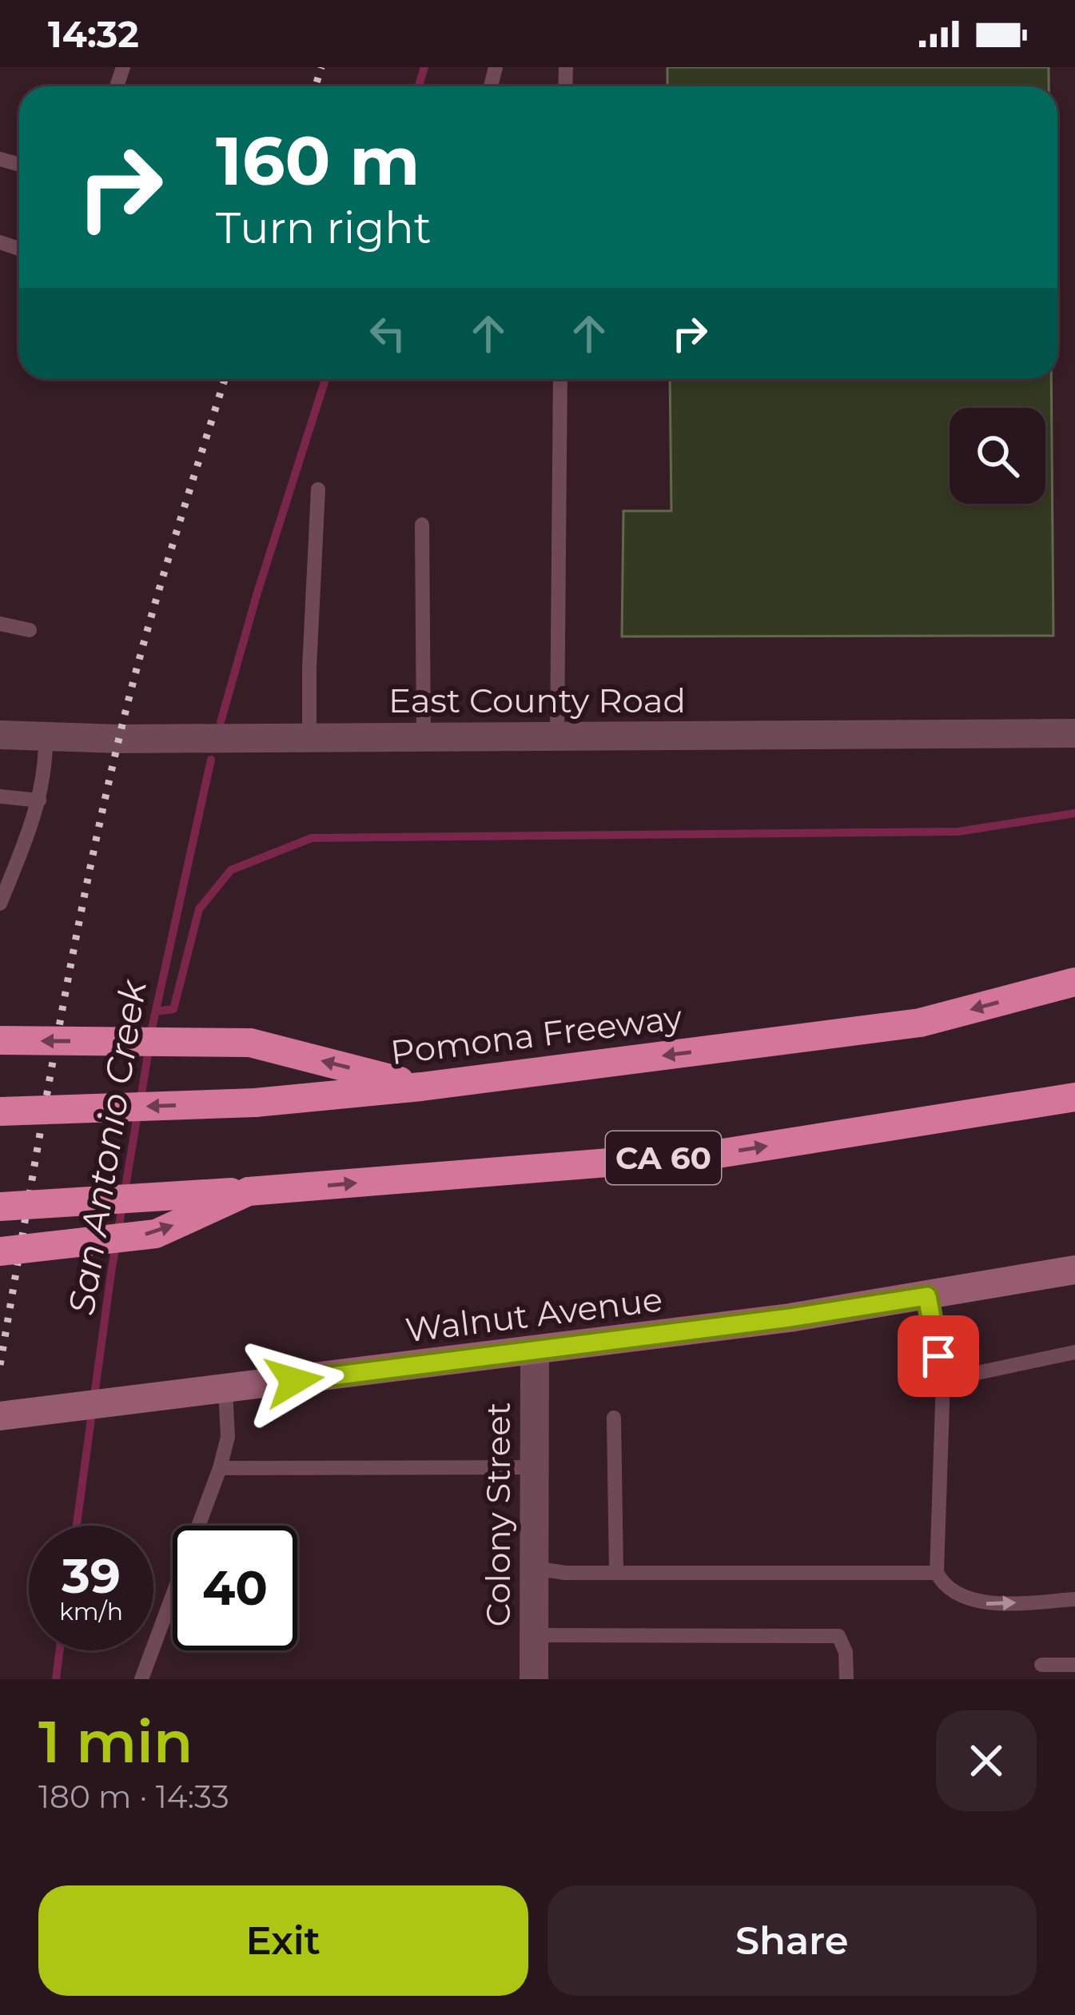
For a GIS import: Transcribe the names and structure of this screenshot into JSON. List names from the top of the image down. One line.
{"streets":{"highway":["Pomona Freeway","CA 60"],"street":["East County Road","Walnut Avenue","Colony Street"]},"crossings":[["Walnut Avenue","Colony Street"]],"water":["San Antonio Creek"],"page":{"status":"14:32","turn":["160 m","Turn right"],"speed":"39 km/h","limit":"40","heading":["1 min","180 m · 14:33"],"buttons":["Exit","Share"]}}
